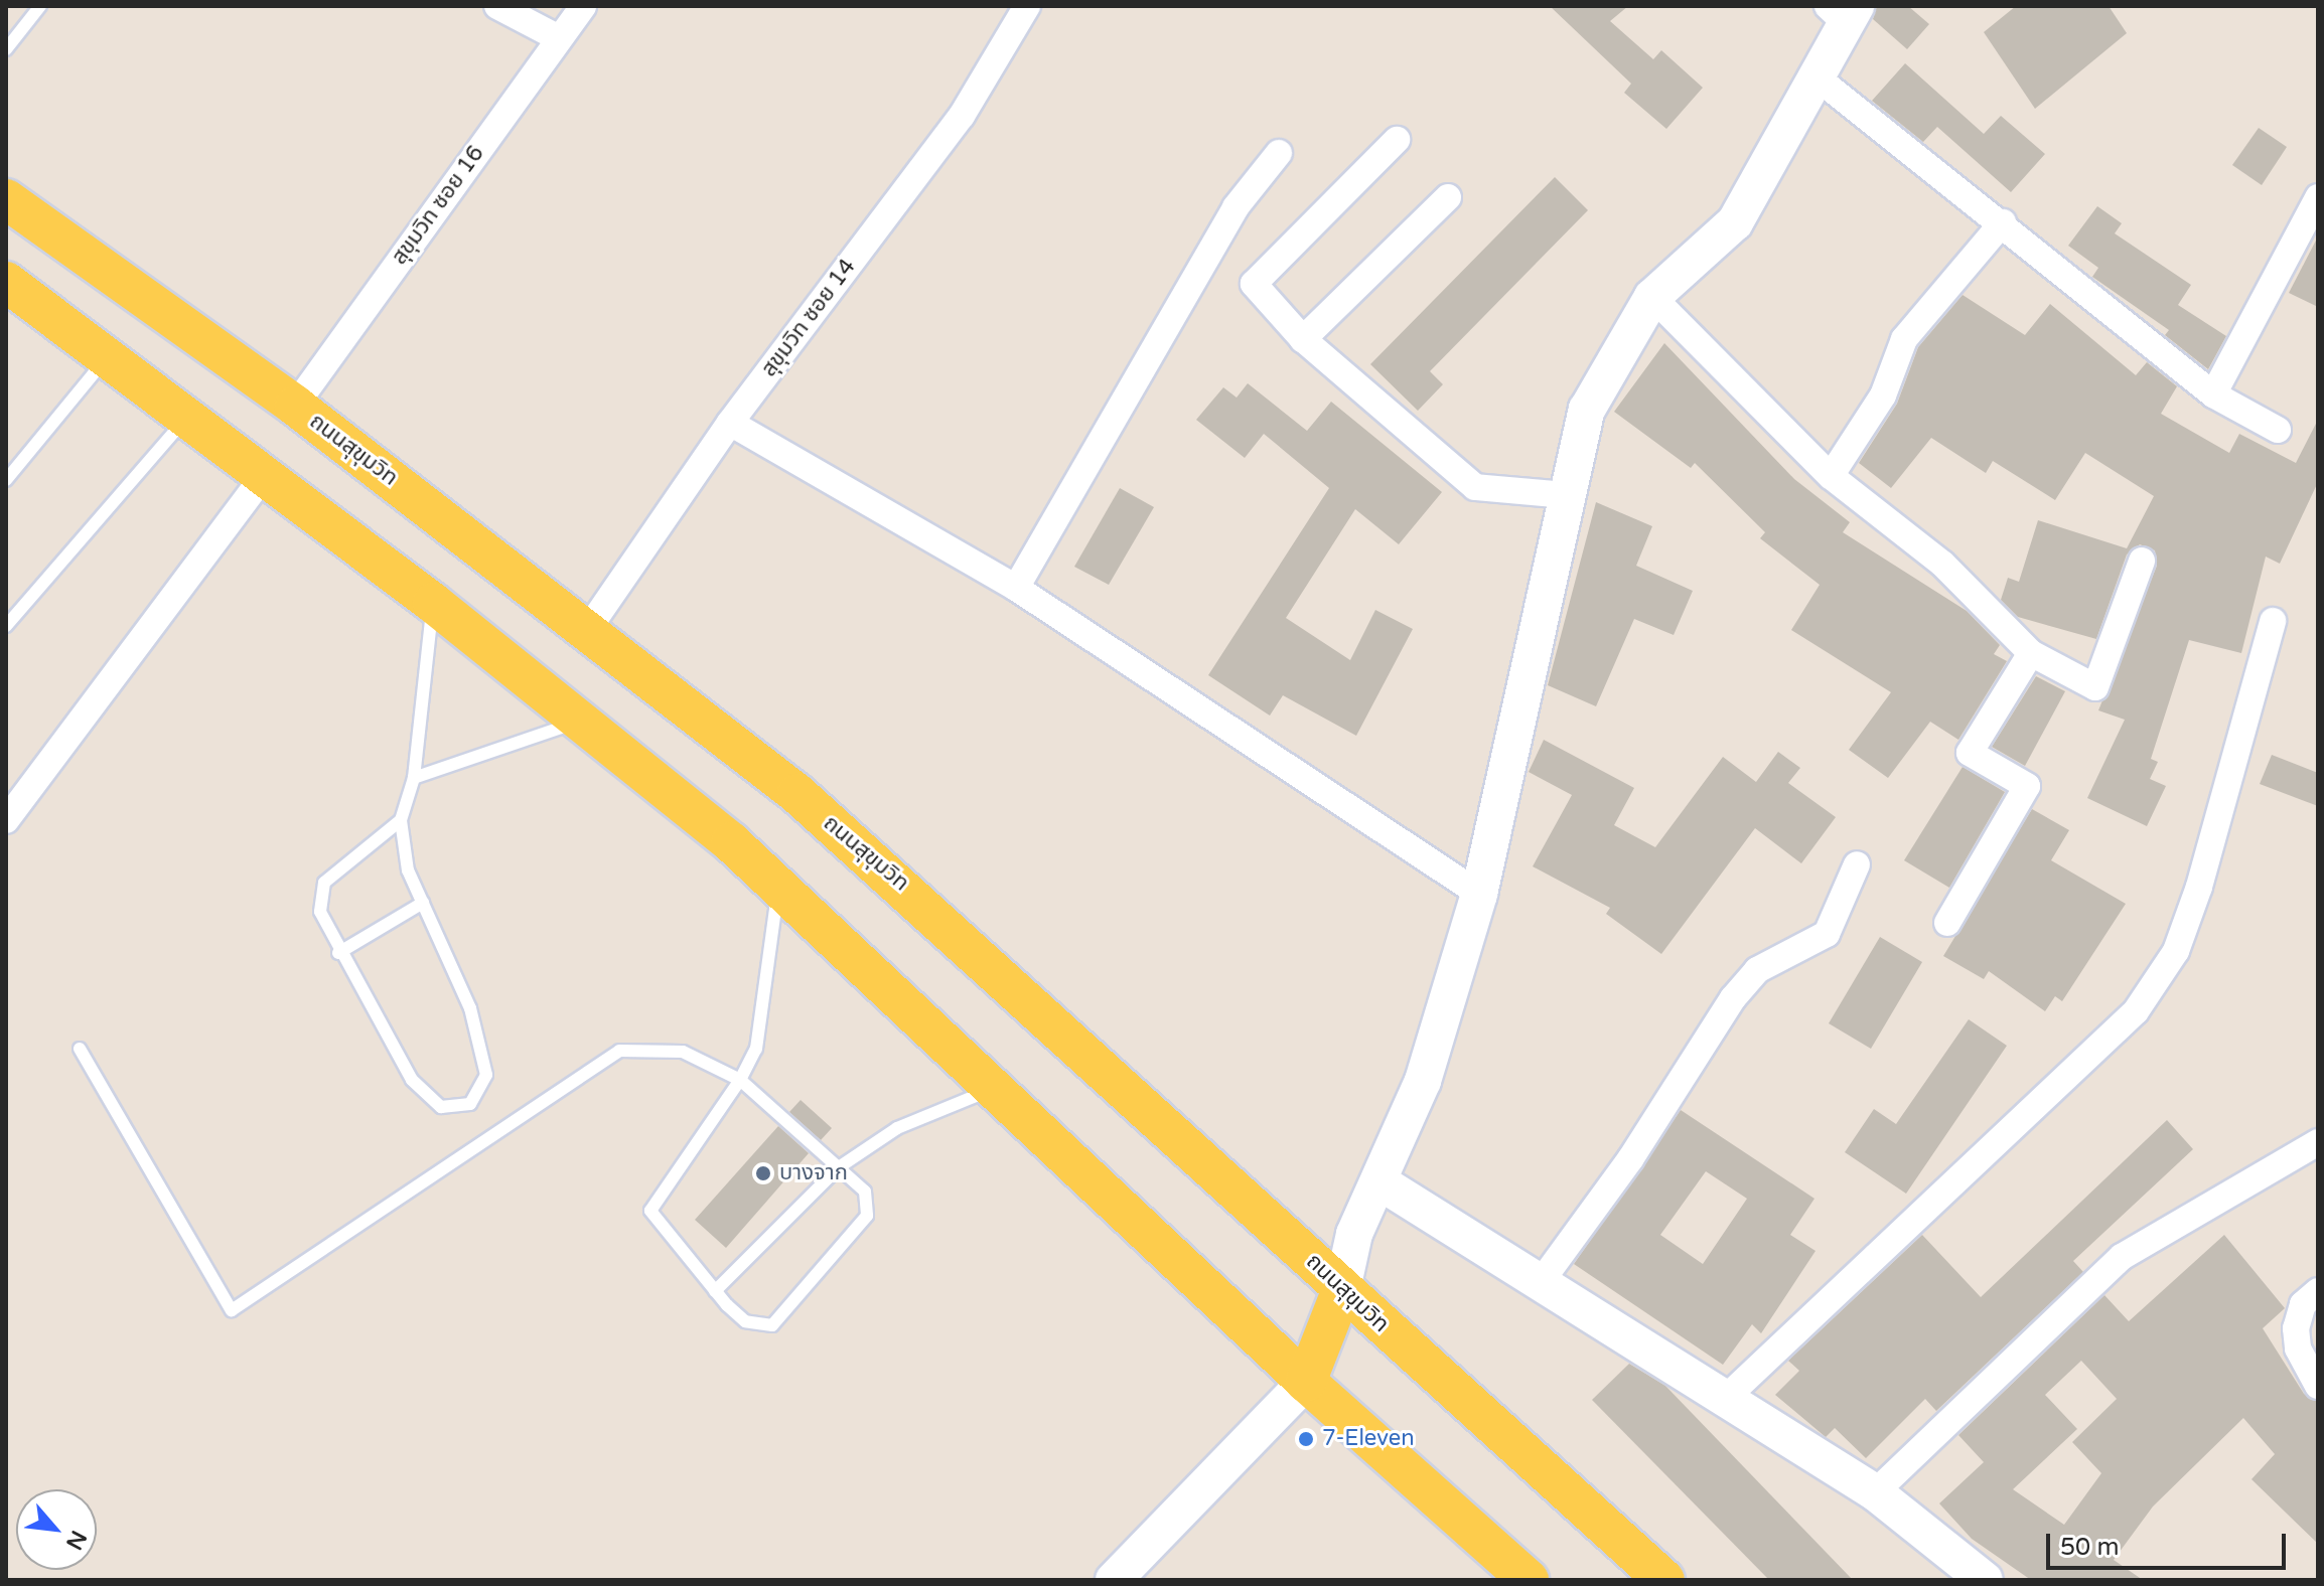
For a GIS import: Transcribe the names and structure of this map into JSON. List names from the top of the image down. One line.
{"streets":{"main road":["ถนนสุขุมวิท"],"street":["สุขุมวิท ซอย 16","สุขุมวิท ซอย 14"]},"crossings":[["สุขุมวิท ซอย 16","ถนนสุขุมวิท"],["สุขุมวิท ซอย 14","ถนนสุขุมวิท"]],"places":["บางจาก","7-Eleven"],"scale_bar":"50 m","north":"bottom right"}
